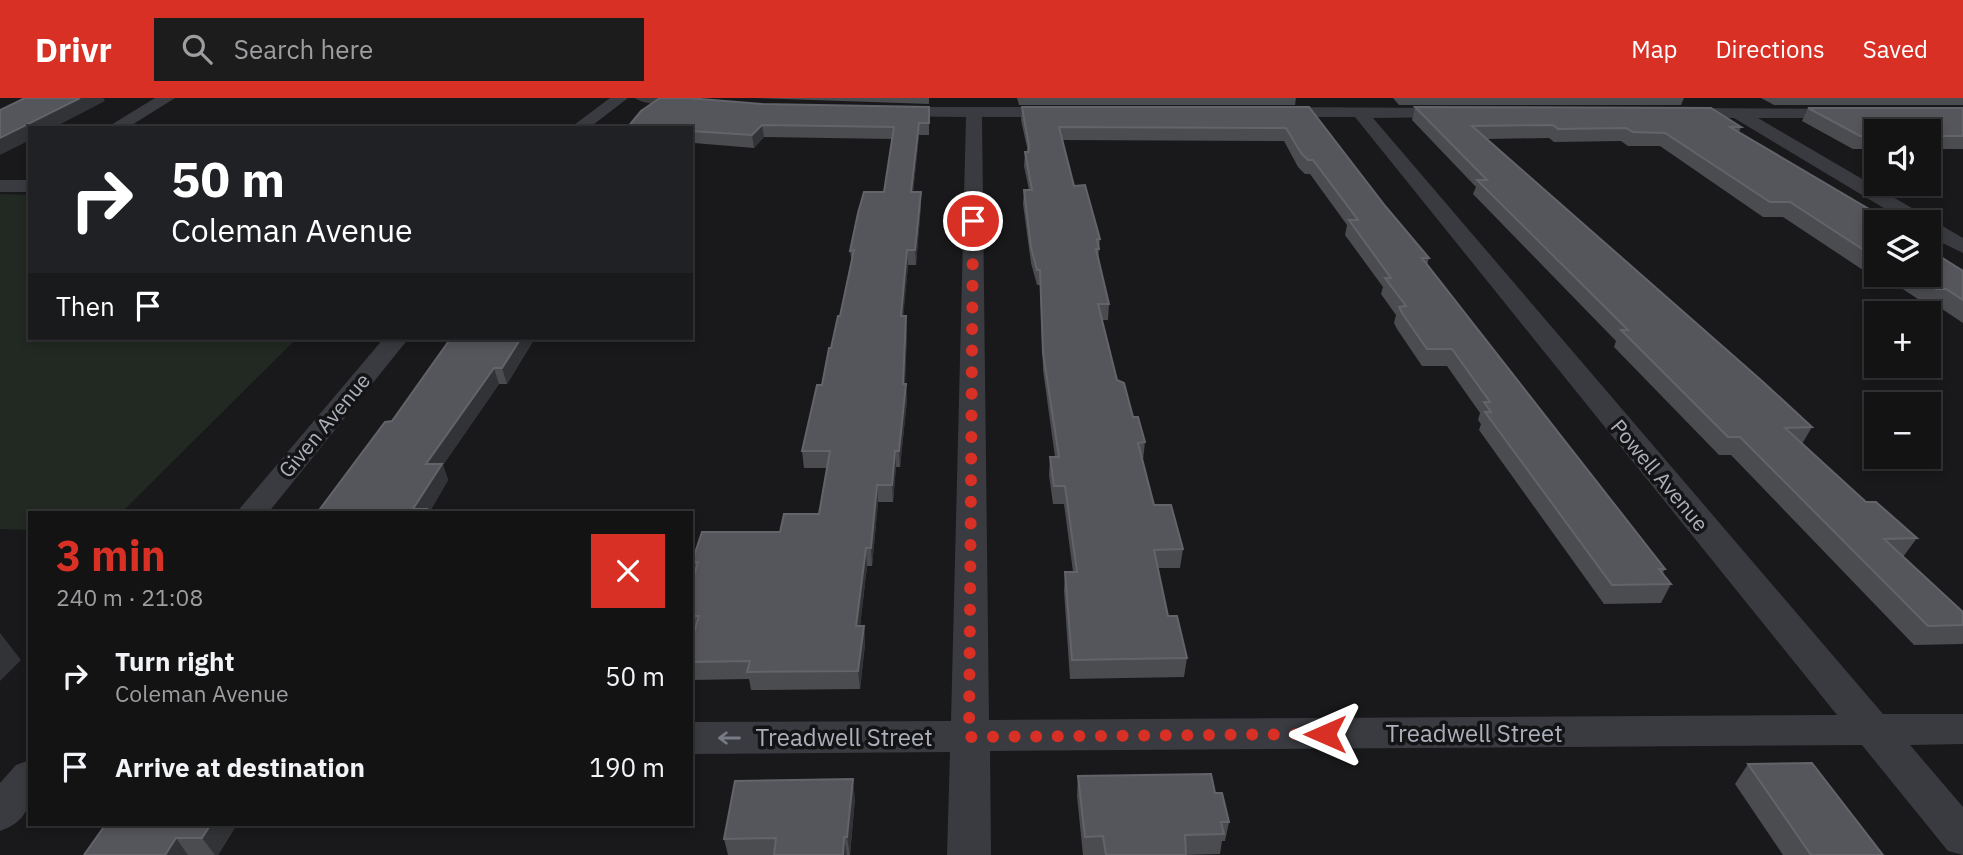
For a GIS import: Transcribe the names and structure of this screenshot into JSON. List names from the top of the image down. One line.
{"streets":{"street":["Given Avenue","Powell Avenue","Treadwell Street"]},"crossings":[["Powell Avenue","Treadwell Street"]],"page":{"header":"Drivr","search":"Search here","nav":["Map","Directions","Saved"],"map_buttons":["+","−"],"turn":["50 m","Coleman Avenue"],"then":"Then","heading":["3 min","240 m · 21:08"],"list":[{"name":"Turn right","note":"Coleman Avenue","value":"50 m"},{"name":"Arrive at destination","value":"190 m"}]}}
